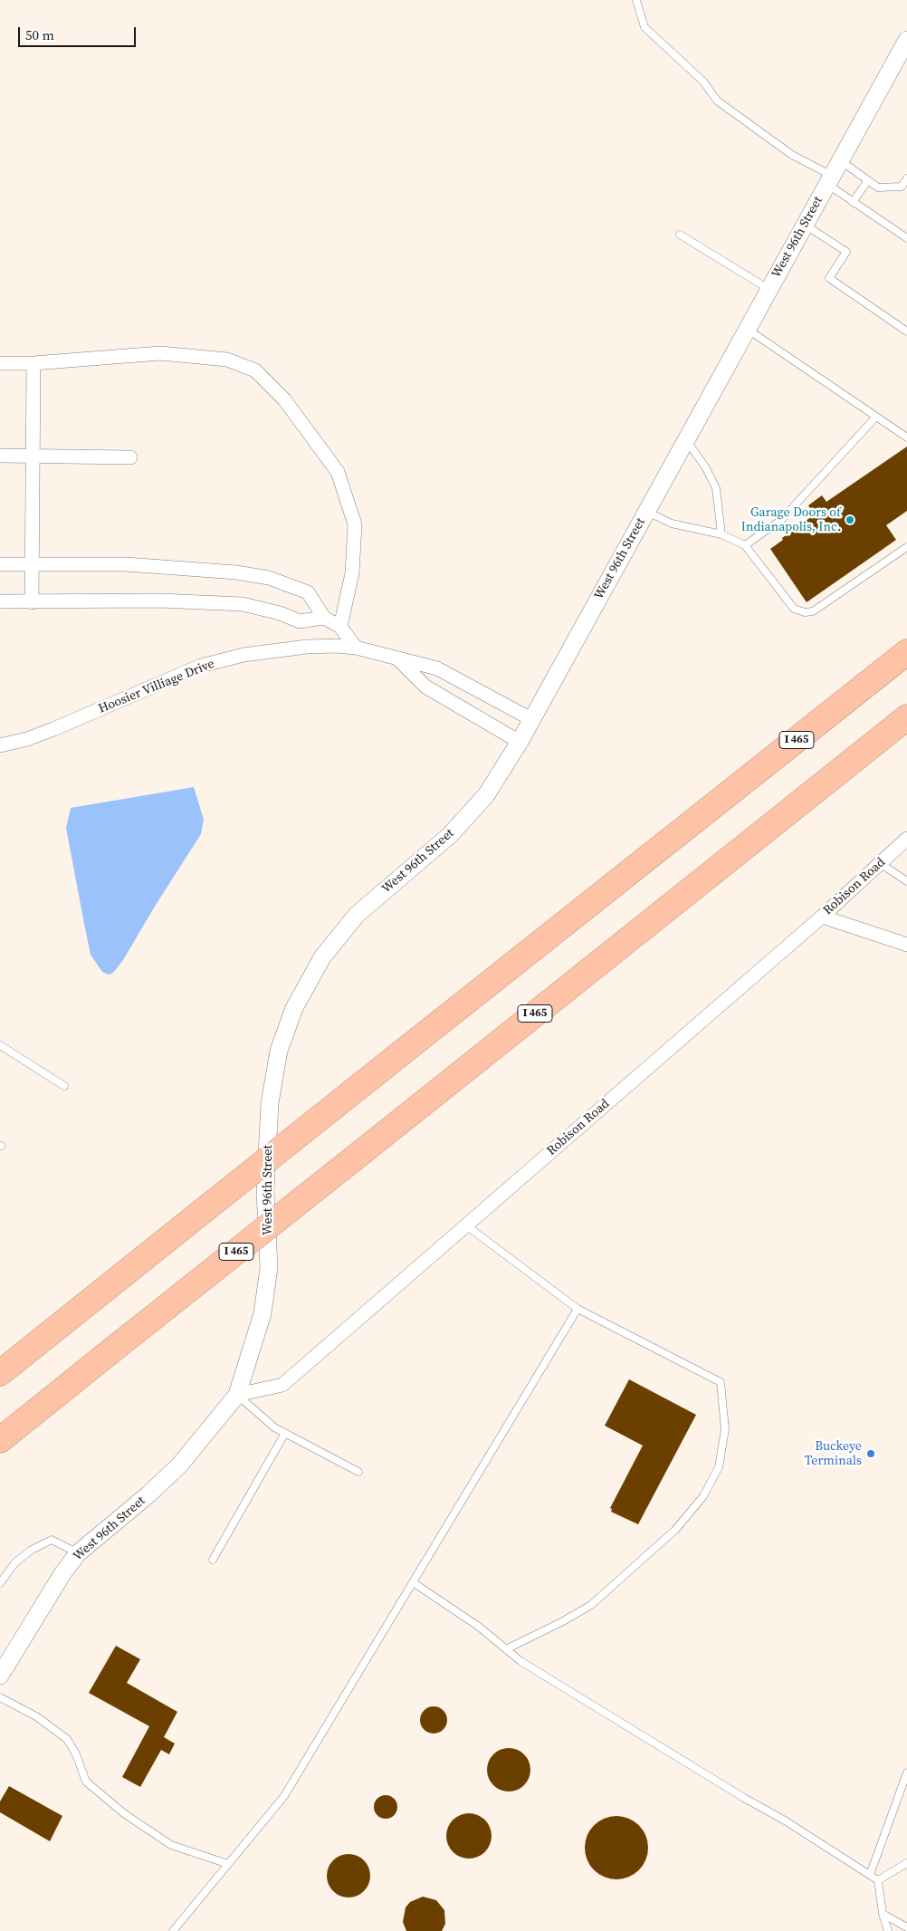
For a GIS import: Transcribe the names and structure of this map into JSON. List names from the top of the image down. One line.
{"streets":{"highway":["I 465"],"street":["West 96th Street","Hoosier Villiage Drive","Robison Road"]},"crossings":[["West 96th Street","Hoosier Villiage Drive"],["West 96th Street","Robison Road"]],"places":["Garage Doors of Indianapolis, Inc.","Buckeye Terminals"],"scale_bar":"50 m"}
